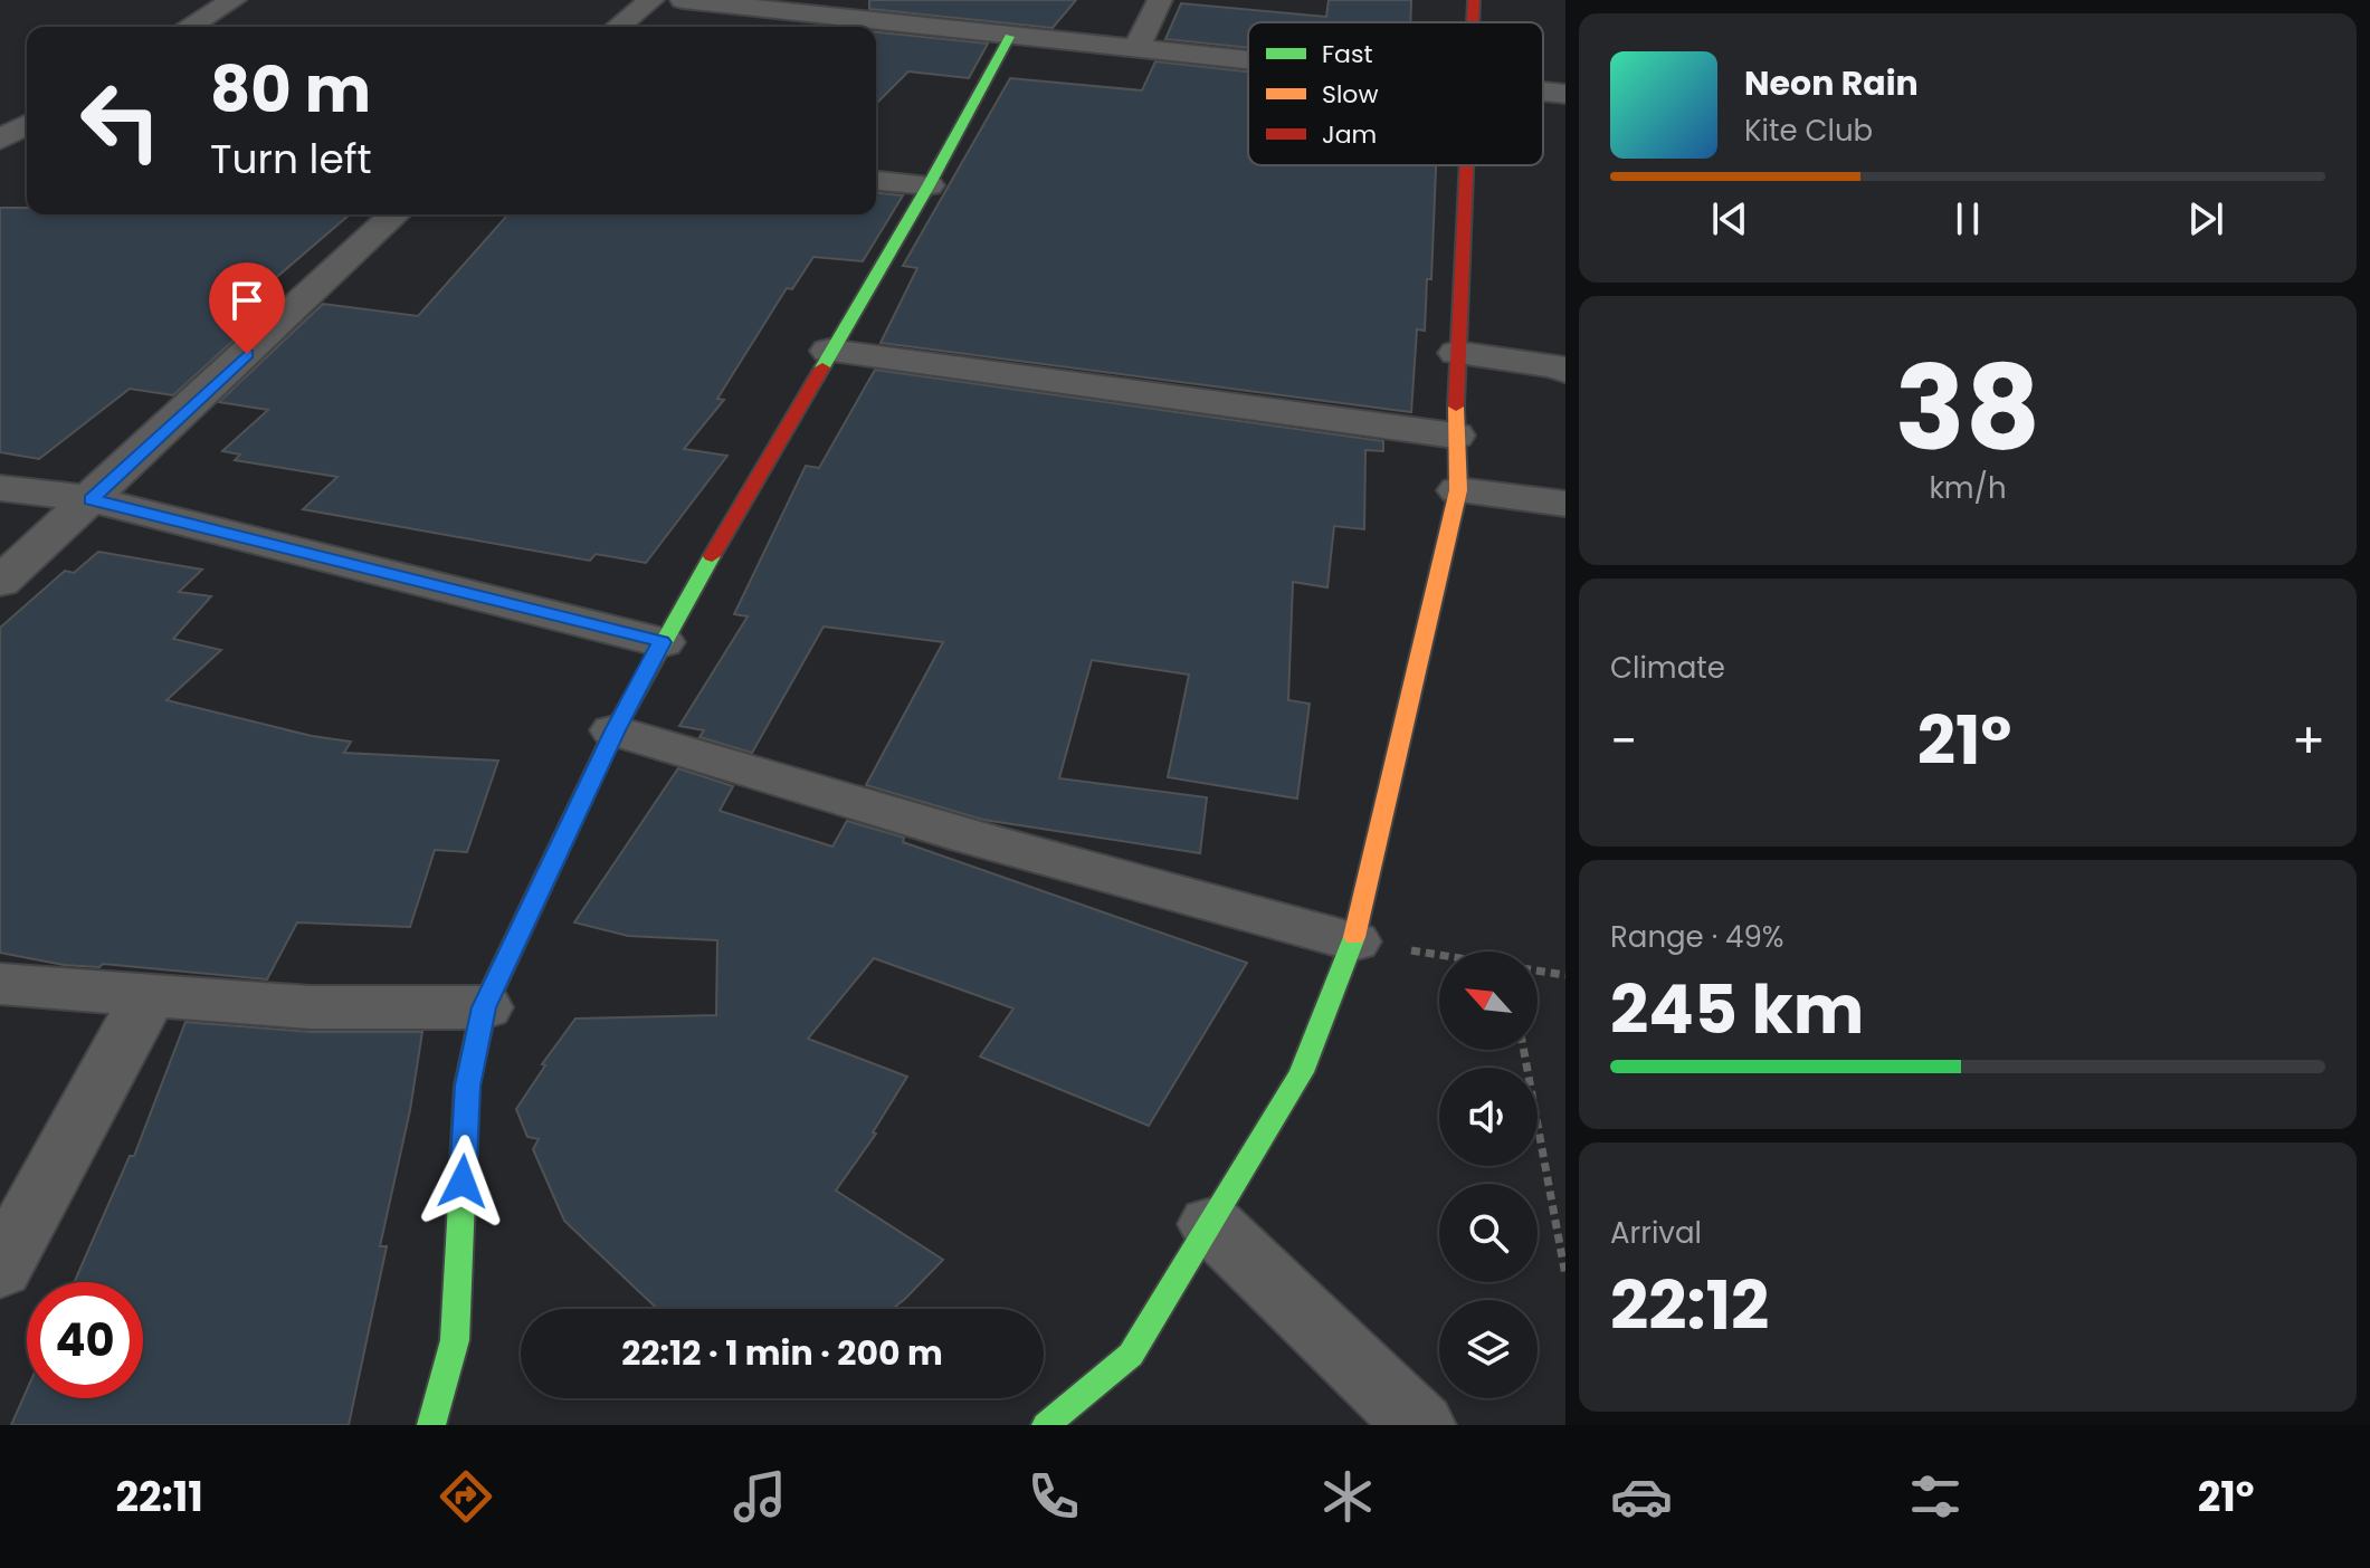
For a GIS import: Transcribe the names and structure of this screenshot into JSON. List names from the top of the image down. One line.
{"legend":["Fast","Slow","Jam"],"north":"top left","page":{"turn":["80 m","Turn left"],"song":["Neon Rain","Kite Club"],"tile":[["38","km/h"],"Climate",["Range · 49%","245 km"],["Arrival","22:12"]],"heat":["−","21°","+"],"limit":"40","trip":"22:12 · 1 min · 200 m","tabs":["22:11","21°"]}}
